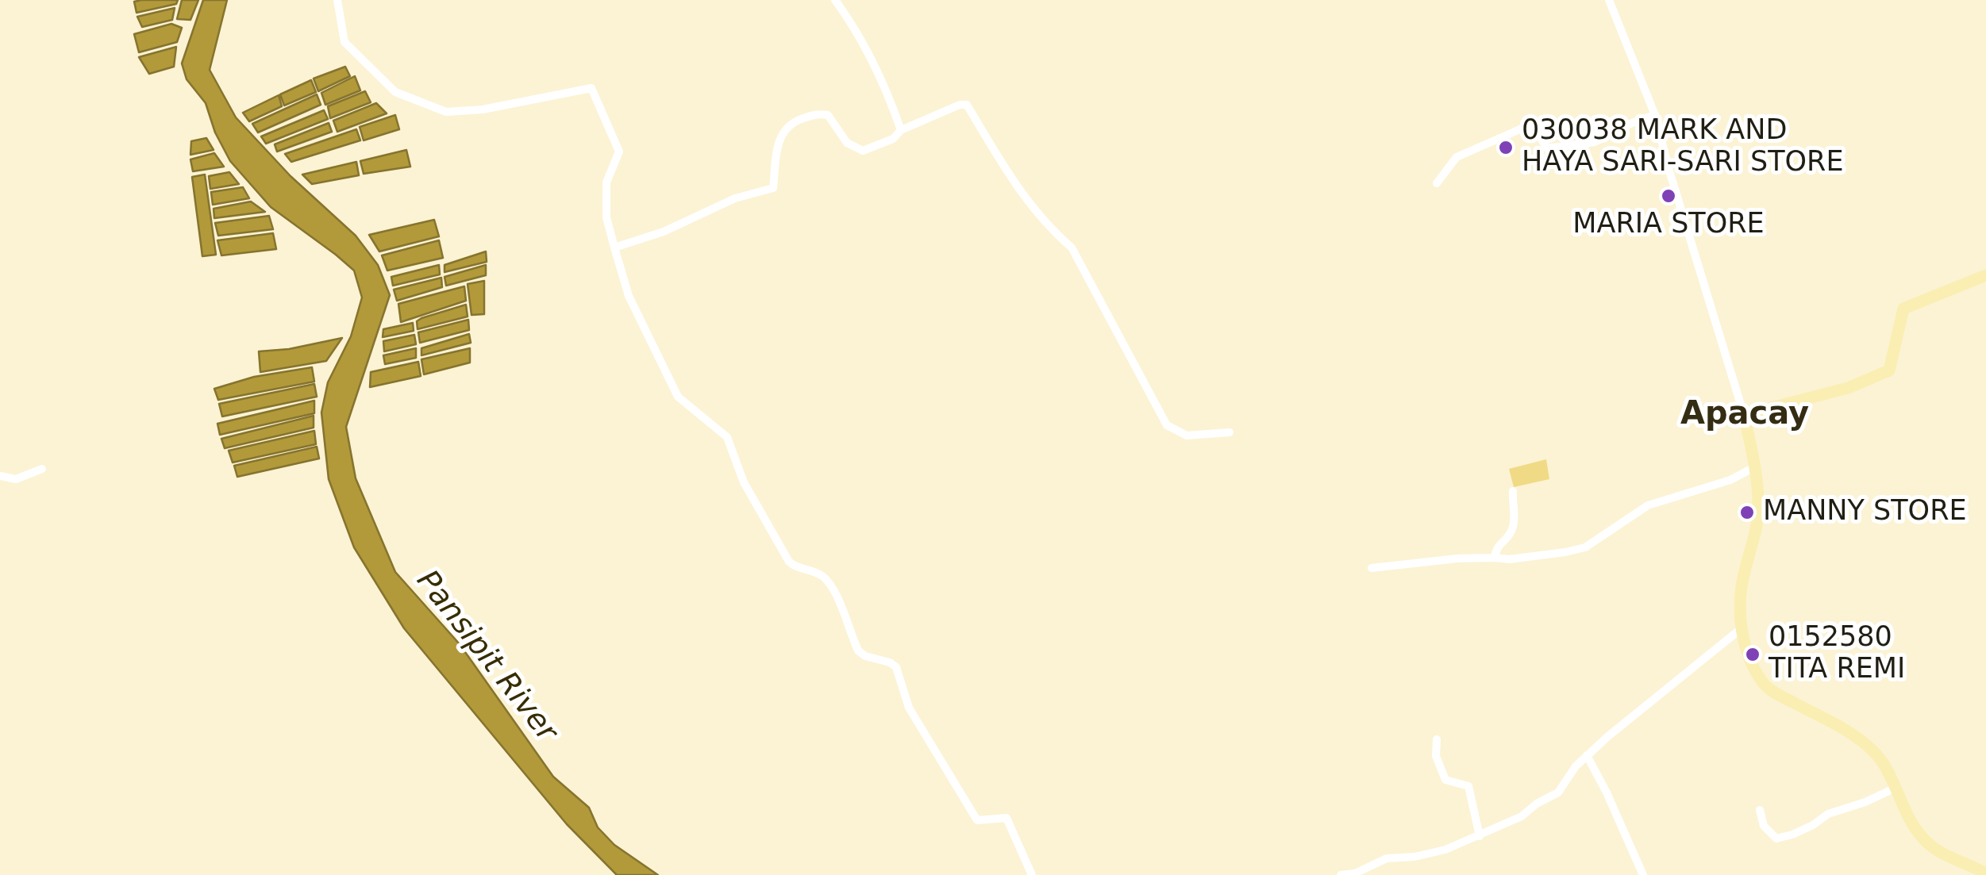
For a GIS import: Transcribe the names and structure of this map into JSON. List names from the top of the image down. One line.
{"districts":["Apacay"],"water":["Pansipit River"],"places":["030038 MARK AND HAYA SARI-SARI STORE","MARIA STORE","MANNY STORE","0152580 TITA REMI"]}
